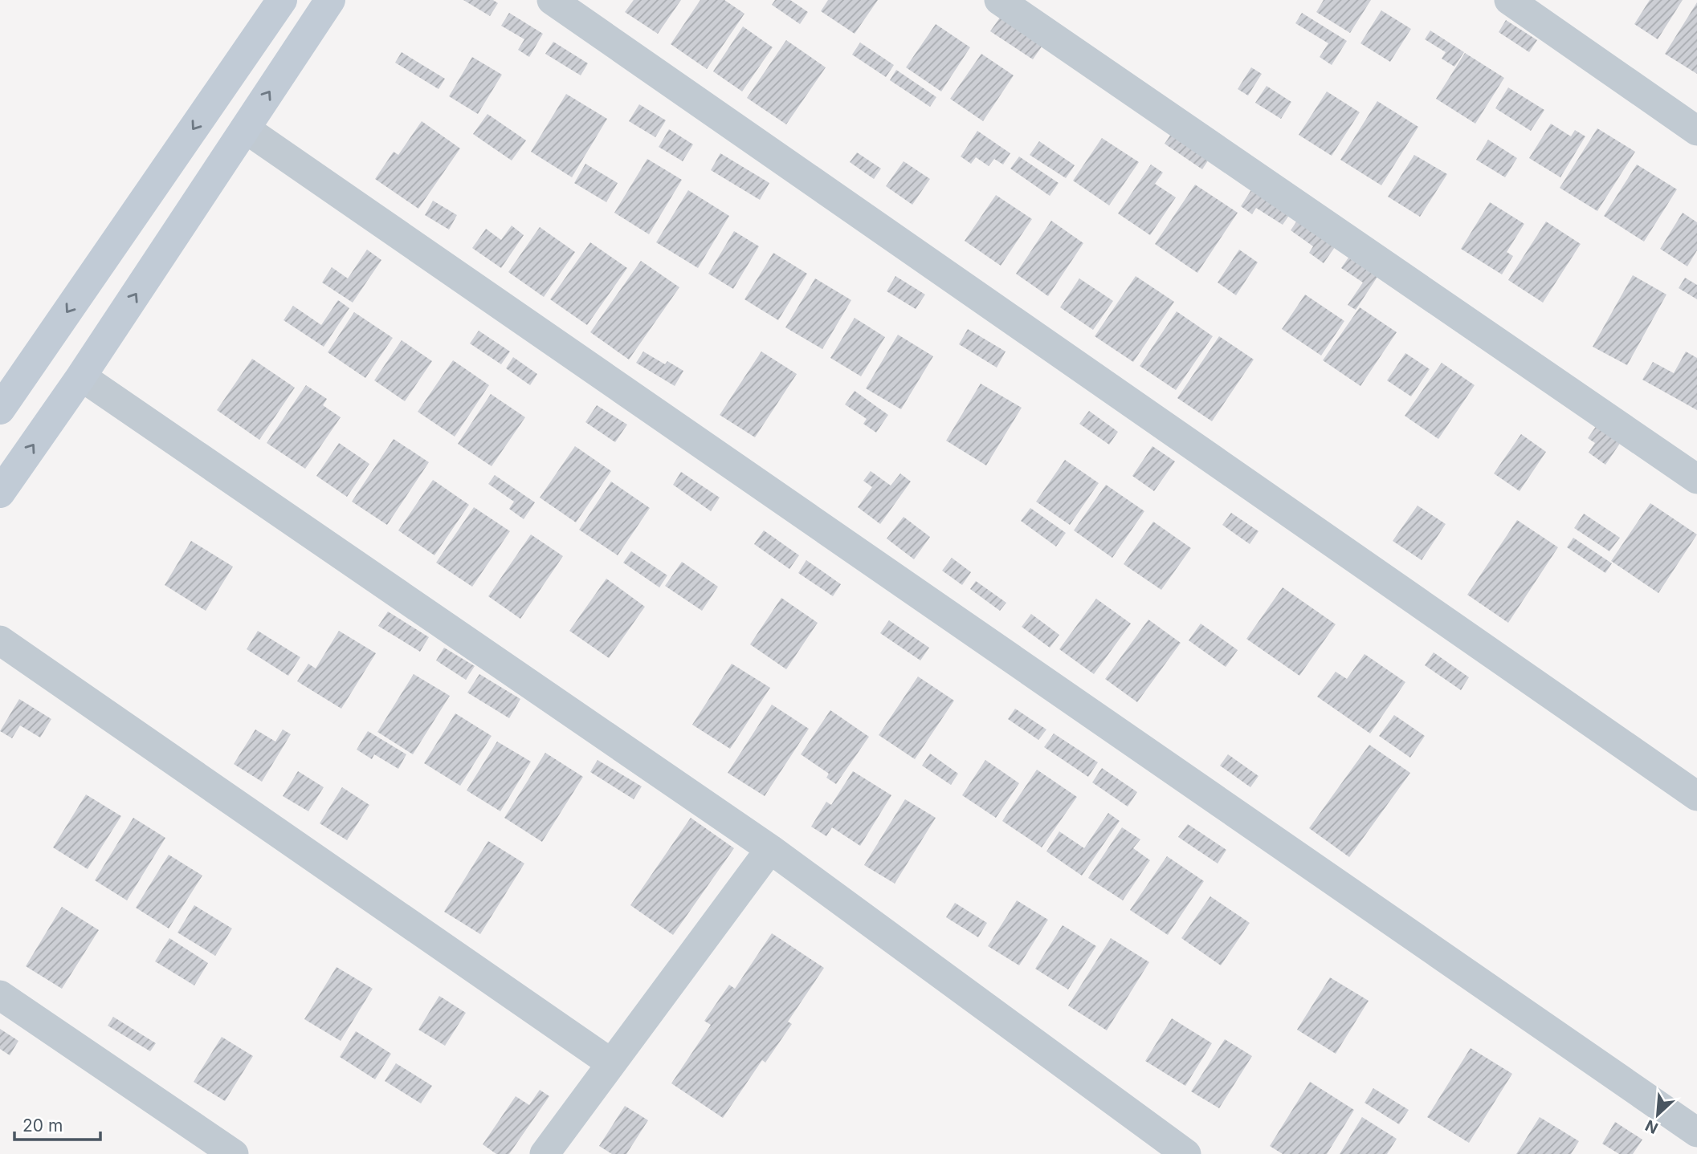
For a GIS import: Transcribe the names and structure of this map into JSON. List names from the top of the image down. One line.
{"scale_bar":"20 m","north":"bottom left"}
